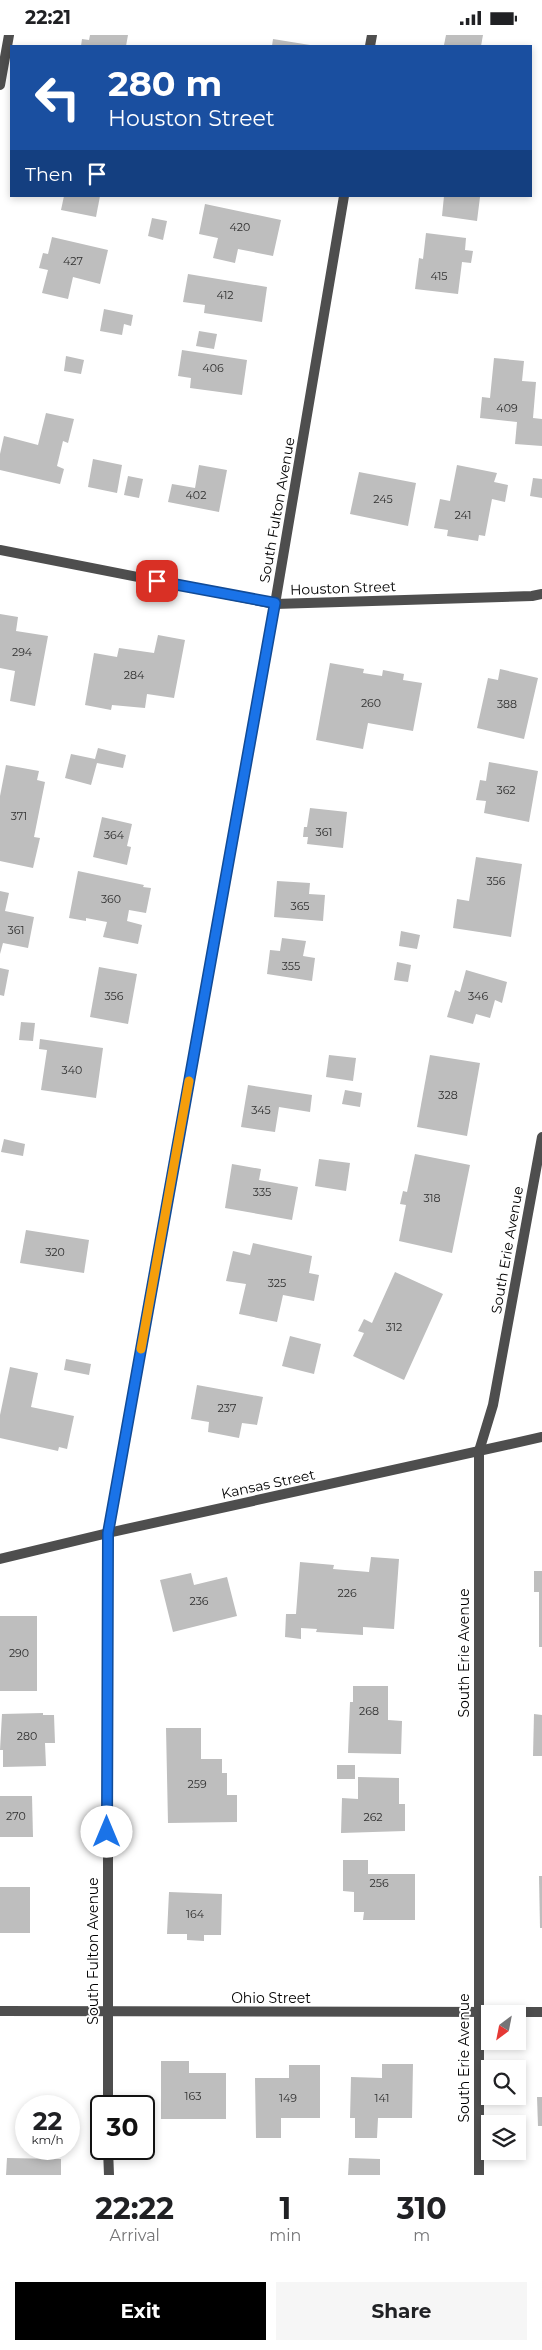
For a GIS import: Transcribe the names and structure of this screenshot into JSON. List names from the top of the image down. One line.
{"streets":{"street":["South Fulton Avenue","Houston Street","South Erie Avenue","Kansas Street","Ohio Street"]},"crossings":[["South Fulton Avenue","Houston Street"],["South Fulton Avenue","Kansas Street"],["South Fulton Avenue","Ohio Street"],["South Erie Avenue","Kansas Street"],["South Erie Avenue","Ohio Street"]],"house_numbers":["420","427","415","412","406","409","402","245","241","294","284","260","388","362","371","361","364","356","360","365","361","355","356","346","340","328","345","335","318","320","325","312","237","226","236","290","268","280","259","270","262","256","164","163","149","141"],"north":"bottom left","page":{"status":"22:21","turn":["280 m","Houston Street"],"then":"Then","speed":"22 km/h","limit":"30","eta":["22:22","Arrival","1","min","310","m"],"buttons":["Exit","Share"]}}
